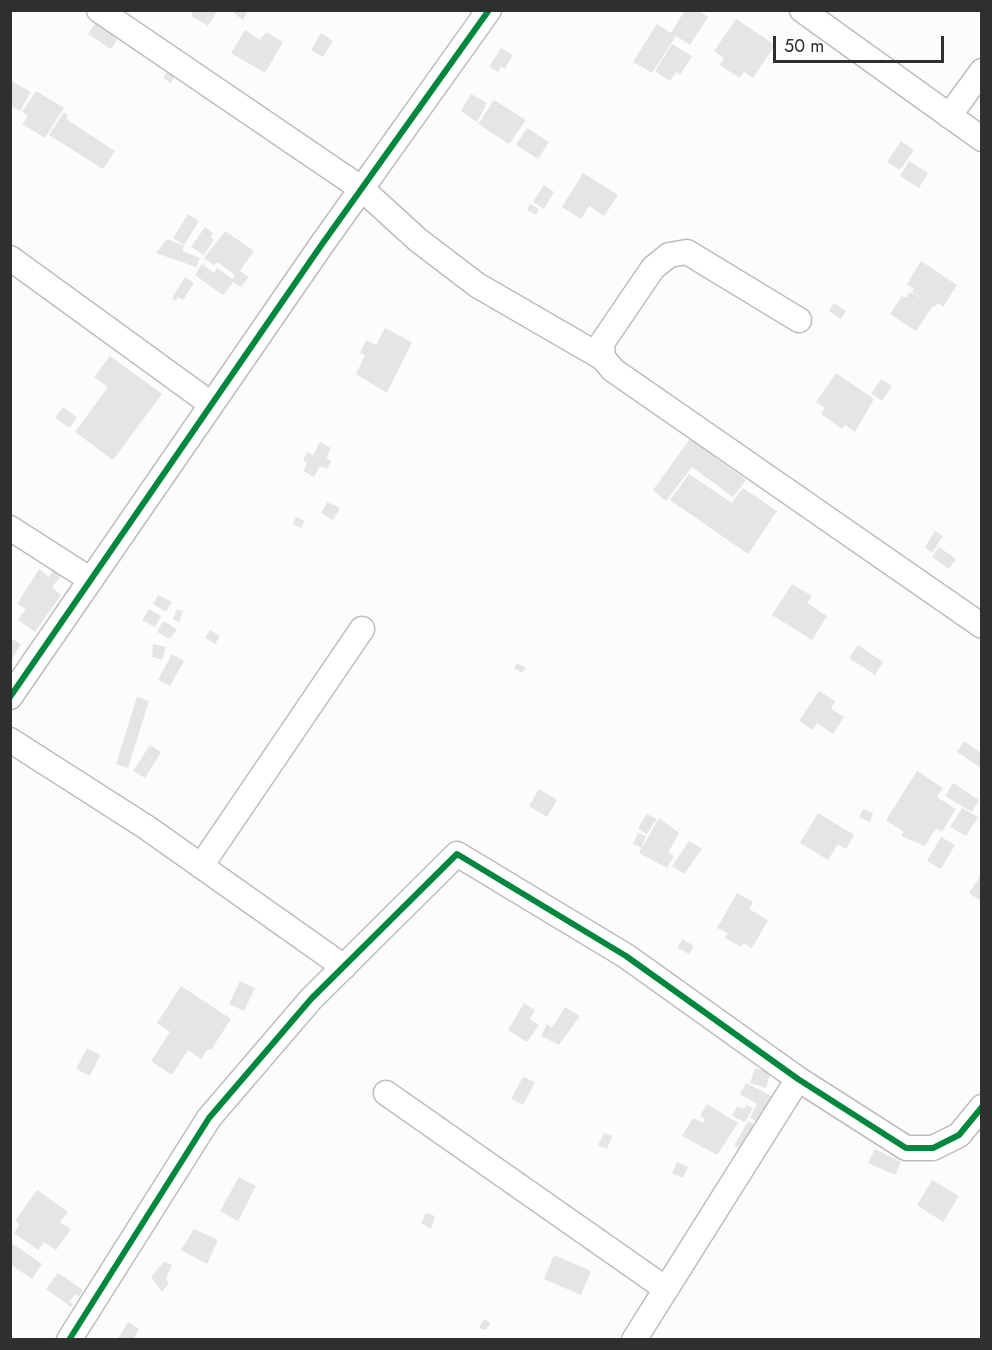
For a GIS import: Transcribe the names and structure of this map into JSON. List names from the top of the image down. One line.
{"scale_bar":"50 m"}
